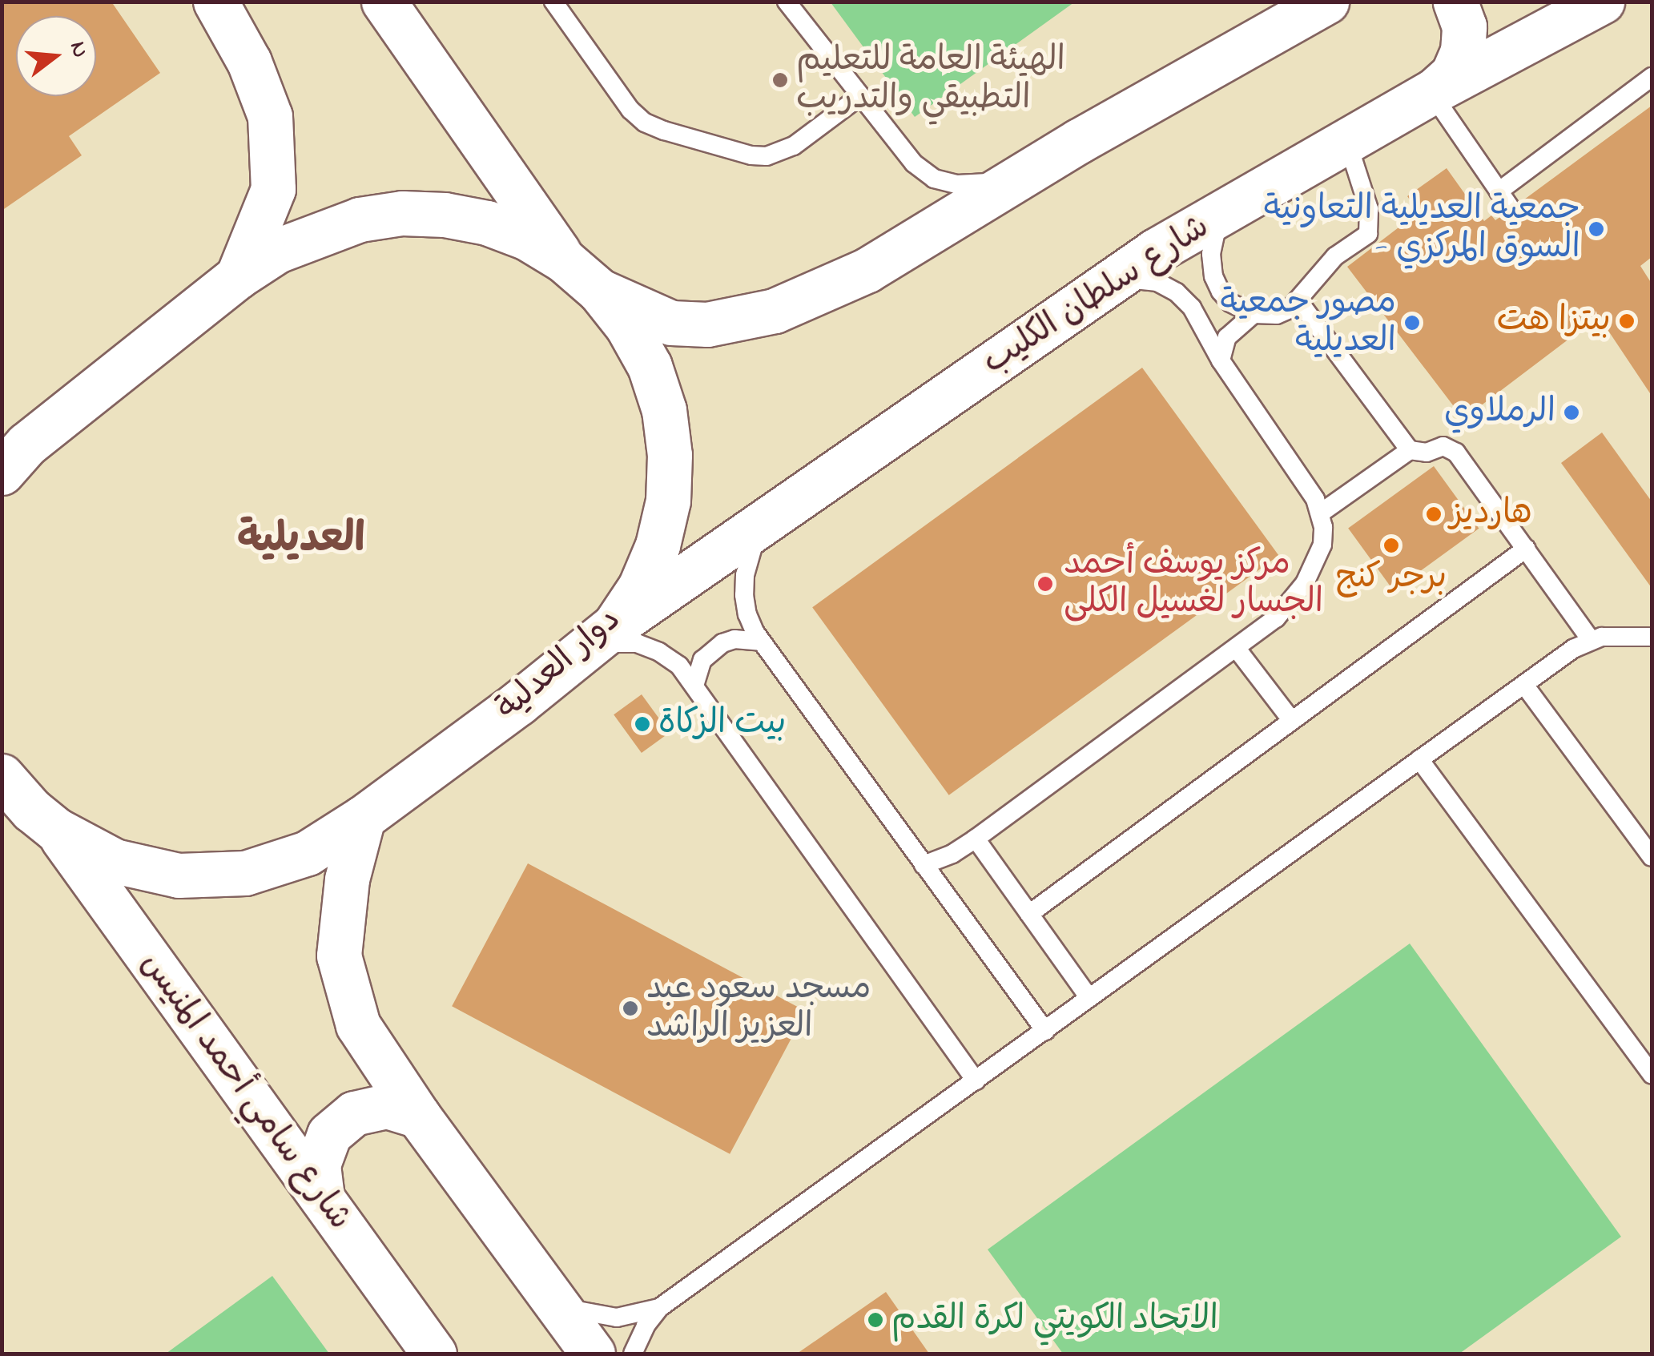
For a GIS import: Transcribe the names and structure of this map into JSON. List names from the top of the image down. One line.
{"streets":{"main road":["شارع سلطان الكليب","دوار العدلية","شارع سامي أحمد المنيس"]},"crossings":[["شارع سلطان الكليب","دوار العدلية"],["دوار العدلية","شارع سامي أحمد المنيس"]],"districts":["العديلية"],"places":["الهيئة العامة للتعليم التطبيقي والتدريب","جمعية العديلية التعاونية - السوق المركزي","بيتزا هت","مصور جمعية العديلية","الرملاوي","هارديز","برجر كنج","مركز يوسف أحمد الجسار لغسيل الكلى","بيت الزكاة","مسجد سعود عبد العزيز الراشد","الاتحاد الكويتي لكرة القدم"],"north":"right"}
